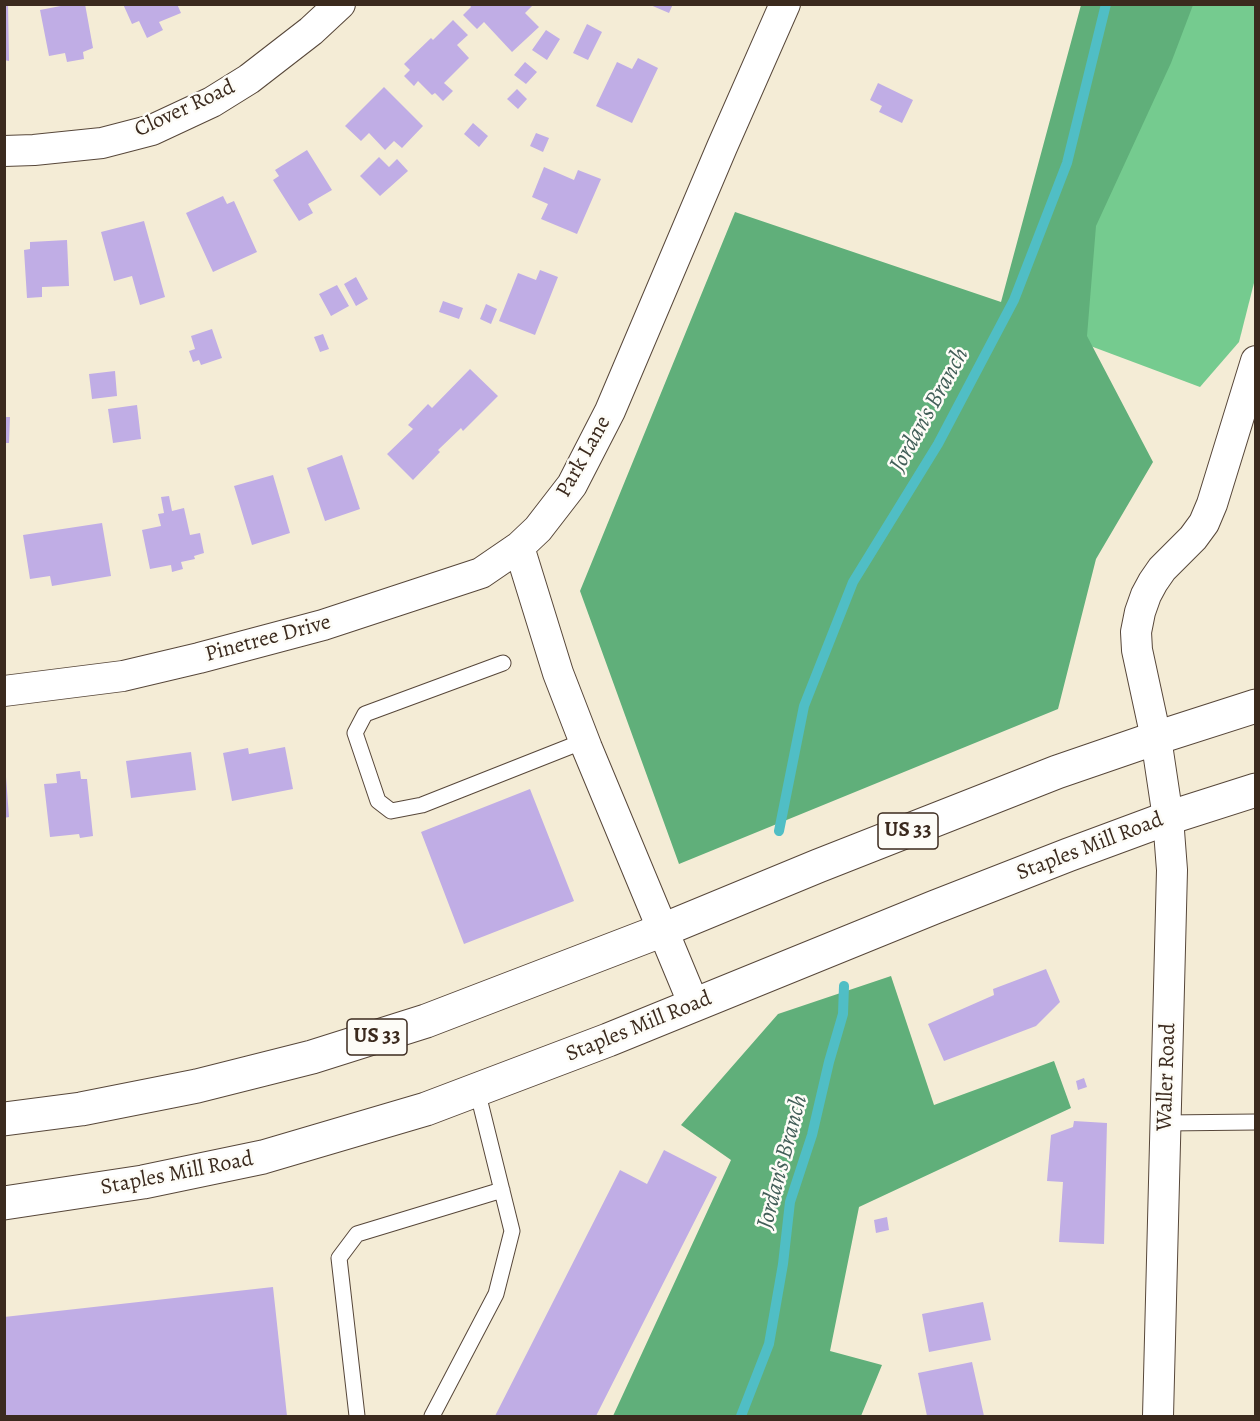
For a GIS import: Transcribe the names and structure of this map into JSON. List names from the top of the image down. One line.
{"streets":{"main road":["US 33","Staples Mill Road"],"street":["Clover Road","Park Lane","Pinetree Drive","Waller Road"]},"crossings":[["Park Lane","Pinetree Drive"],["US 33","Waller Road"],["Staples Mill Road","Waller Road"]],"water":["Jordan's Branch"]}
